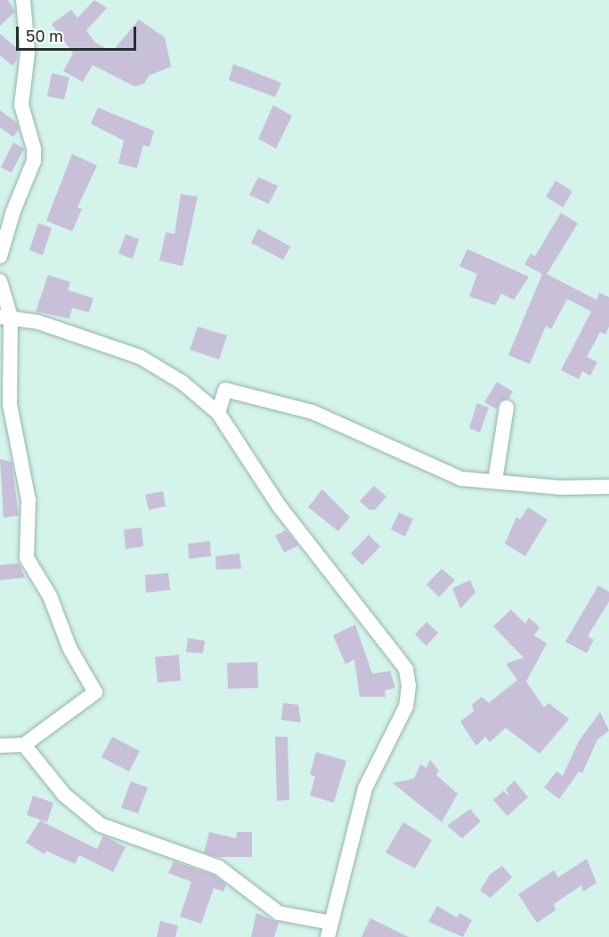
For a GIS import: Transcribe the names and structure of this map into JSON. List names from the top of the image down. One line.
{"scale_bar":"50 m"}
